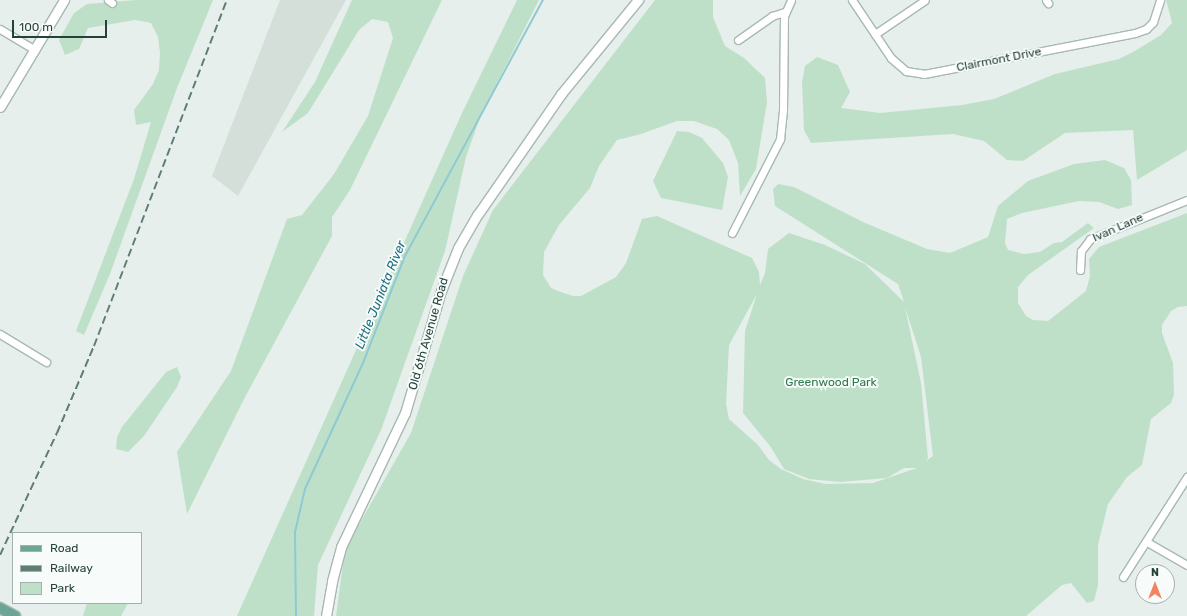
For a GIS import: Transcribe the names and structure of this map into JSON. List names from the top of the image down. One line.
{"streets":{"main road":["Old 6th Avenue Road"],"street":["Clairmont Drive","Ivan Lane"]},"water":["Little Juniata River"],"parks":["Greenwood Park"],"legend":["Road","Railway","Park"],"scale_bar":"100 m","north":"top"}
